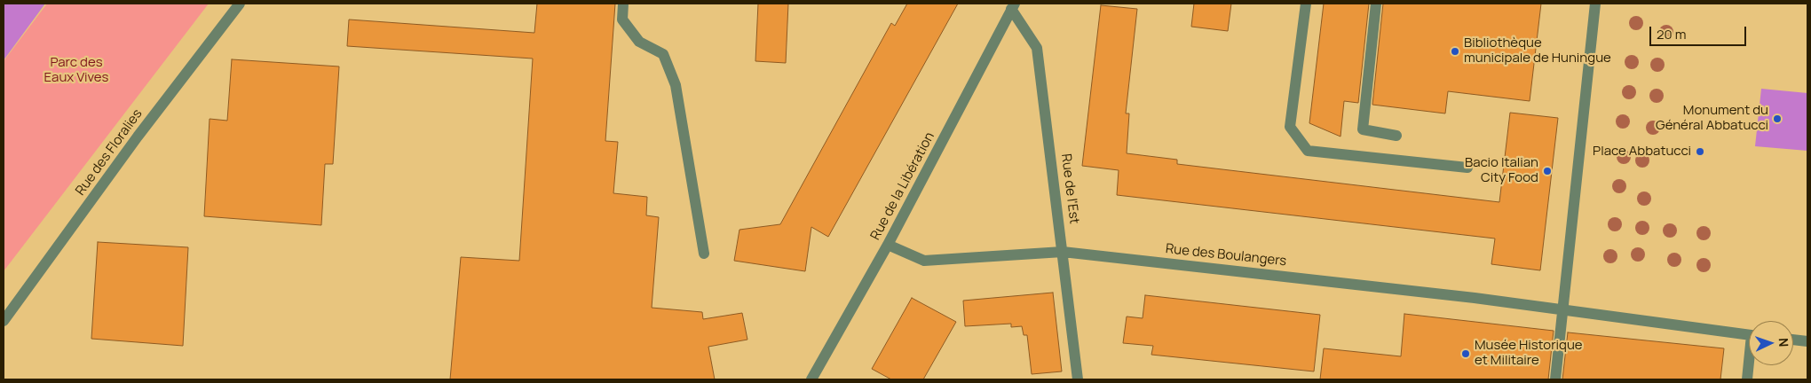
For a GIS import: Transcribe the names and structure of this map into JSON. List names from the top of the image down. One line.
{"streets":{"street":["Rue des Floralies","Rue de la Libération","Rue de l'Est","Rue des Boulangers"]},"crossings":[["Rue de la Libération","Rue de l'Est"],["Rue de la Libération","Rue des Boulangers"],["Rue de l'Est","Rue des Boulangers"]],"parks":["Parc des Eaux Vives"],"places":["Bibliothèque municipale de Huningue","Monument du Général Abbatucci","Place Abbatucci","Bacio Italian City Food","Musée Historique et Militaire"],"scale_bar":"20 m","north":"right"}
